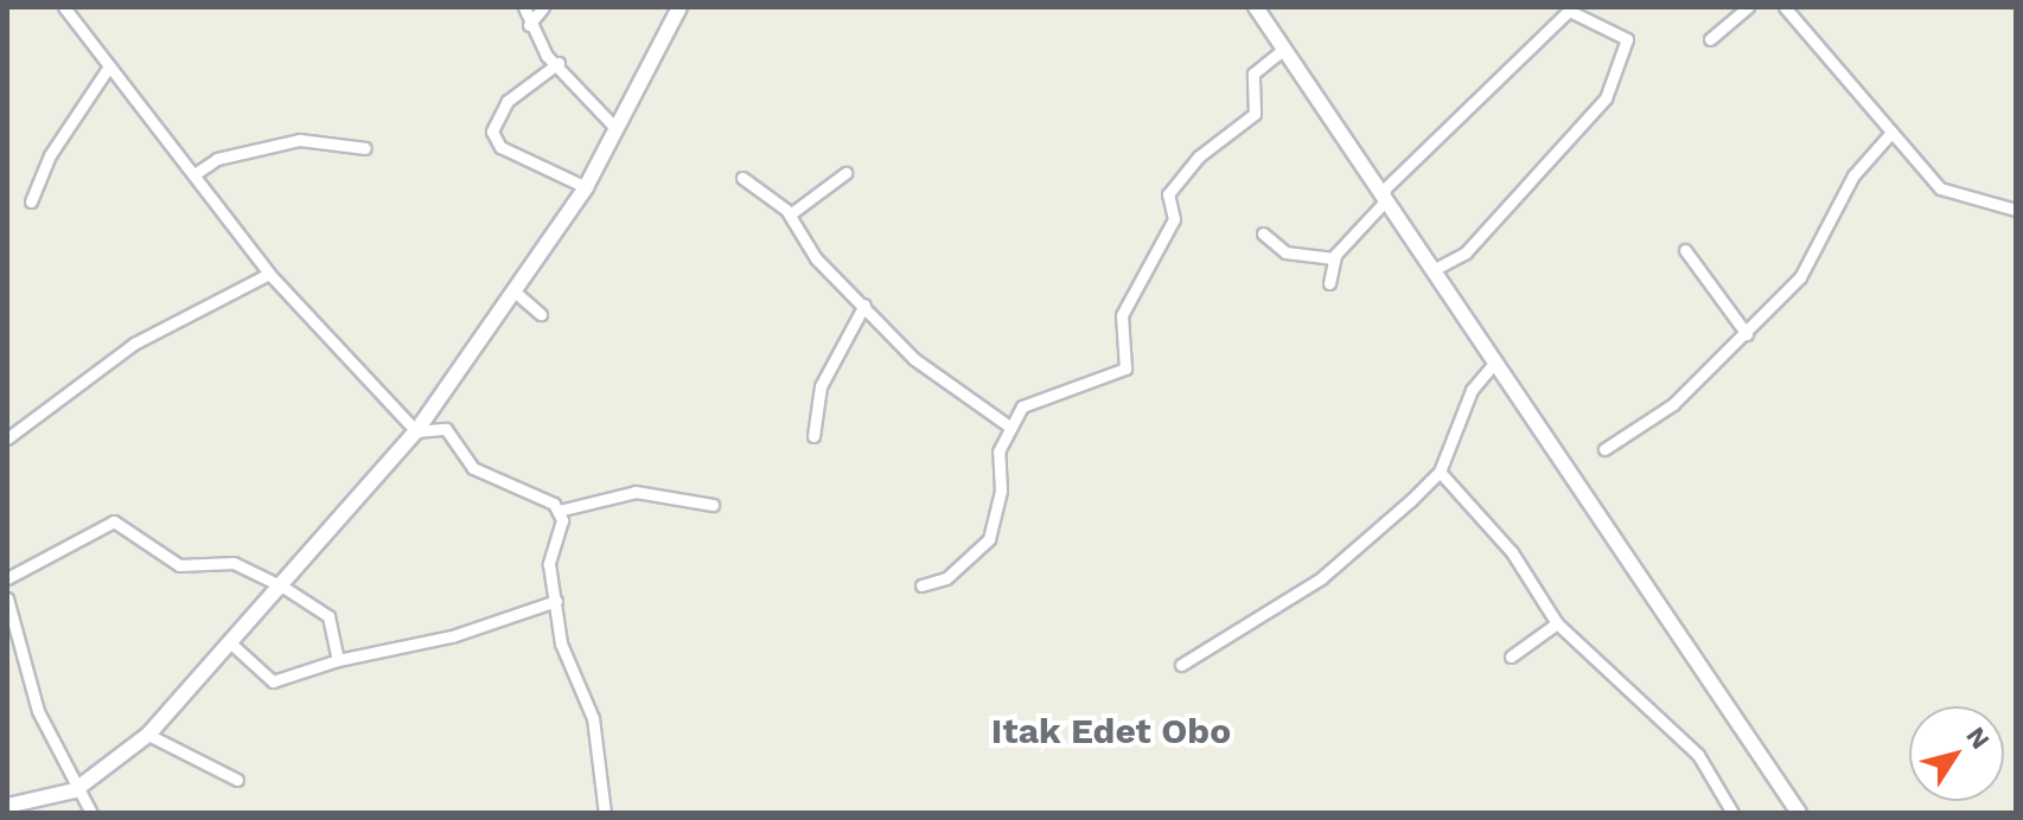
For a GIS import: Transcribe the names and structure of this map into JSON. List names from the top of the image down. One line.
{"districts":["Itak Edet Obo"],"north":"top right"}
